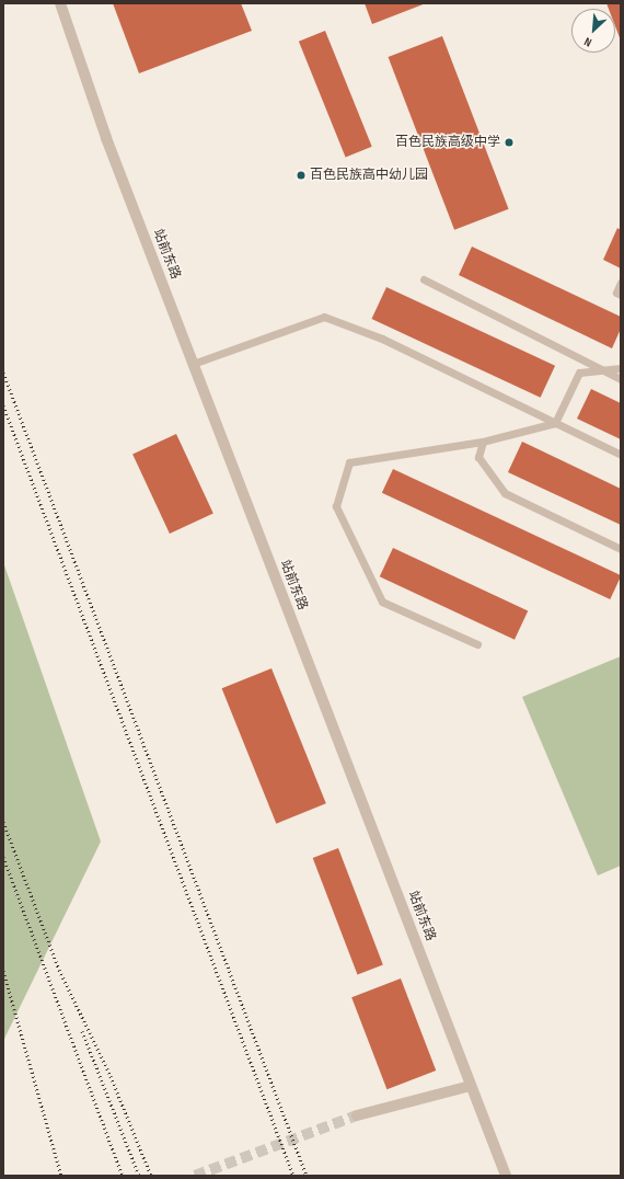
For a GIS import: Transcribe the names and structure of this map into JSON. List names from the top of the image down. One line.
{"streets":{"street":["站前东路"]},"places":["百色民族高级中学","百色民族高中幼儿园"],"north":"bottom left"}
